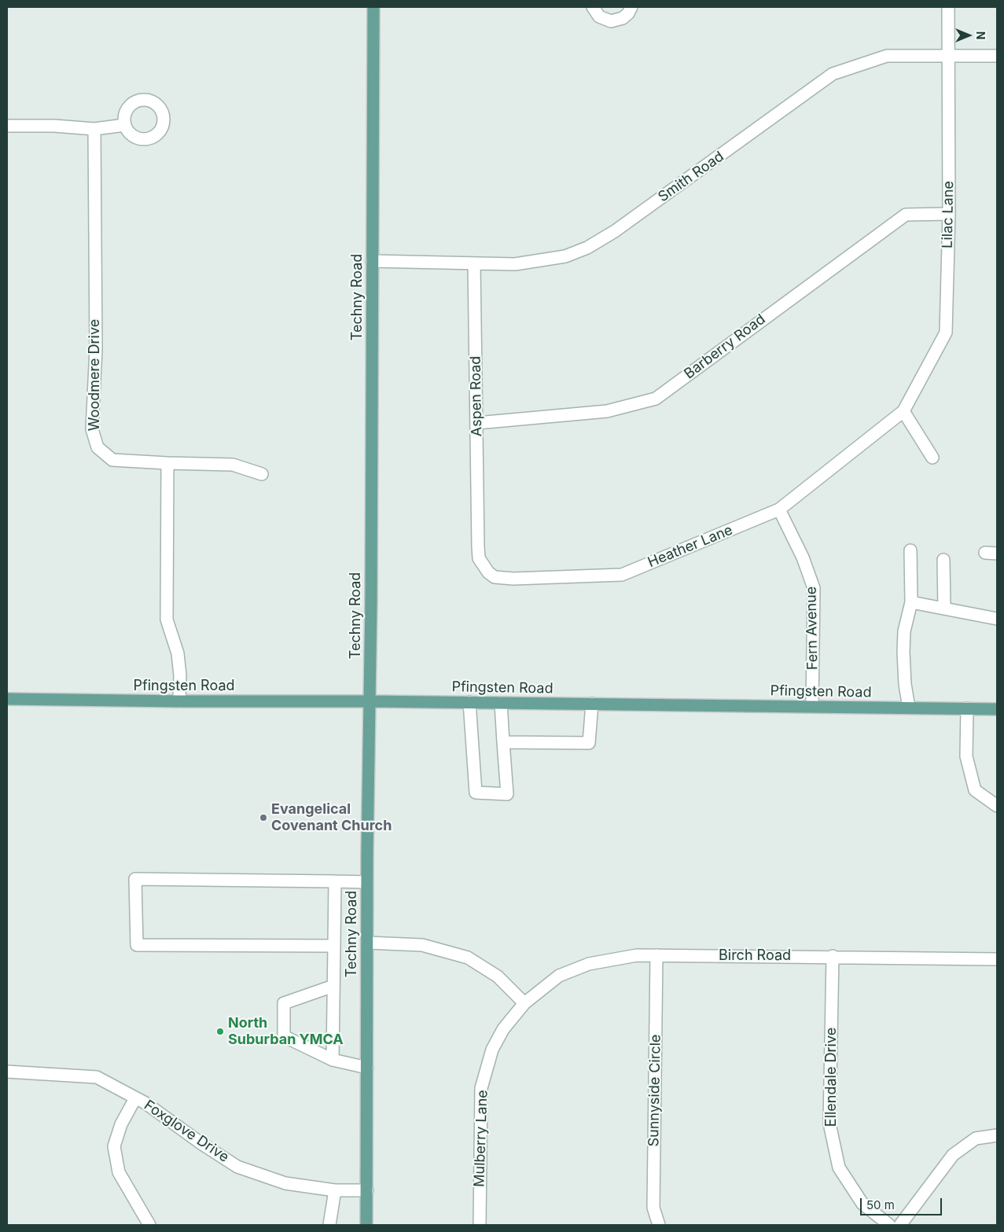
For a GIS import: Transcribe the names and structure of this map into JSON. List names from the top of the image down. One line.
{"streets":{"main road":["Techny Road","Pfingsten Road"],"street":["Smith Road","Lilac Lane","Barberry Road","Woodmere Drive","Aspen Road","Heather Lane","Fern Avenue","Birch Road","Ellendale Drive","Sunnyside Circle","Foxglove Drive","Mulberry Lane"]},"crossings":[["Smith Road","Lilac Lane"],["Smith Road","Techny Road"],["Smith Road","Aspen Road"],["Lilac Lane","Barberry Road"],["Lilac Lane","Heather Lane"],["Techny Road","Pfingsten Road"],["Techny Road","Foxglove Drive"],["Barberry Road","Aspen Road"],["Aspen Road","Heather Lane"],["Heather Lane","Fern Avenue"],["Fern Avenue","Pfingsten Road"],["Birch Road","Ellendale Drive"],["Birch Road","Sunnyside Circle"],["Birch Road","Mulberry Lane"]],"places":["Evangelical Covenant Church","North Suburban YMCA"],"scale_bar":"50 m","north":"right"}
